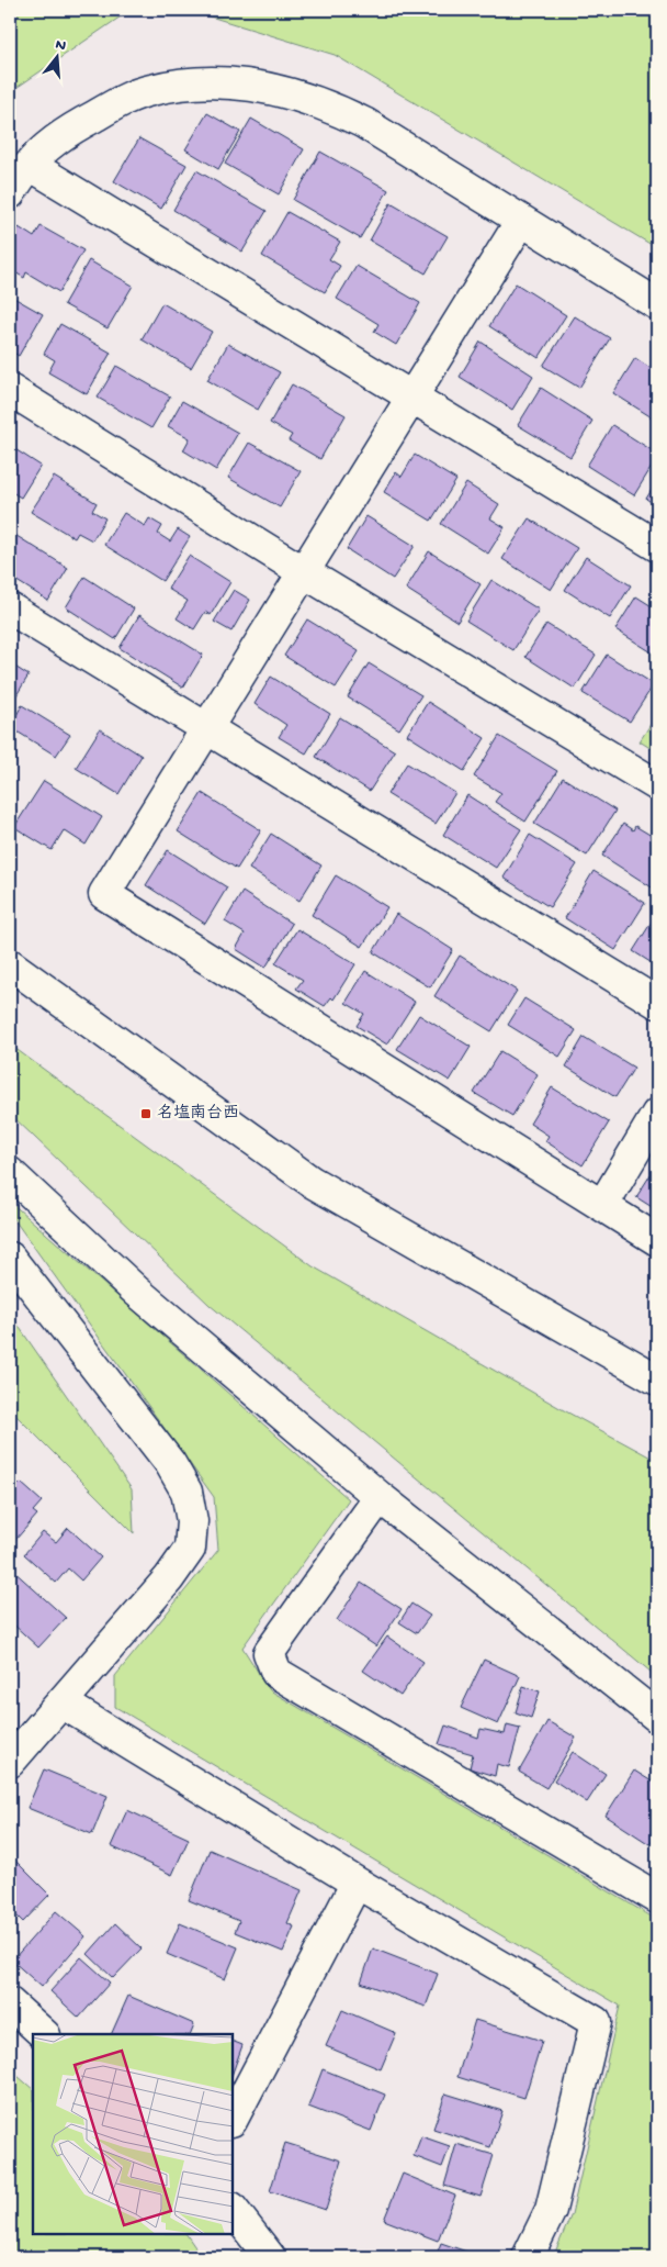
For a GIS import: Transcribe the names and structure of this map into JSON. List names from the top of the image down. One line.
{"places":{"transit":["名塩南台西"]},"north":"top"}
